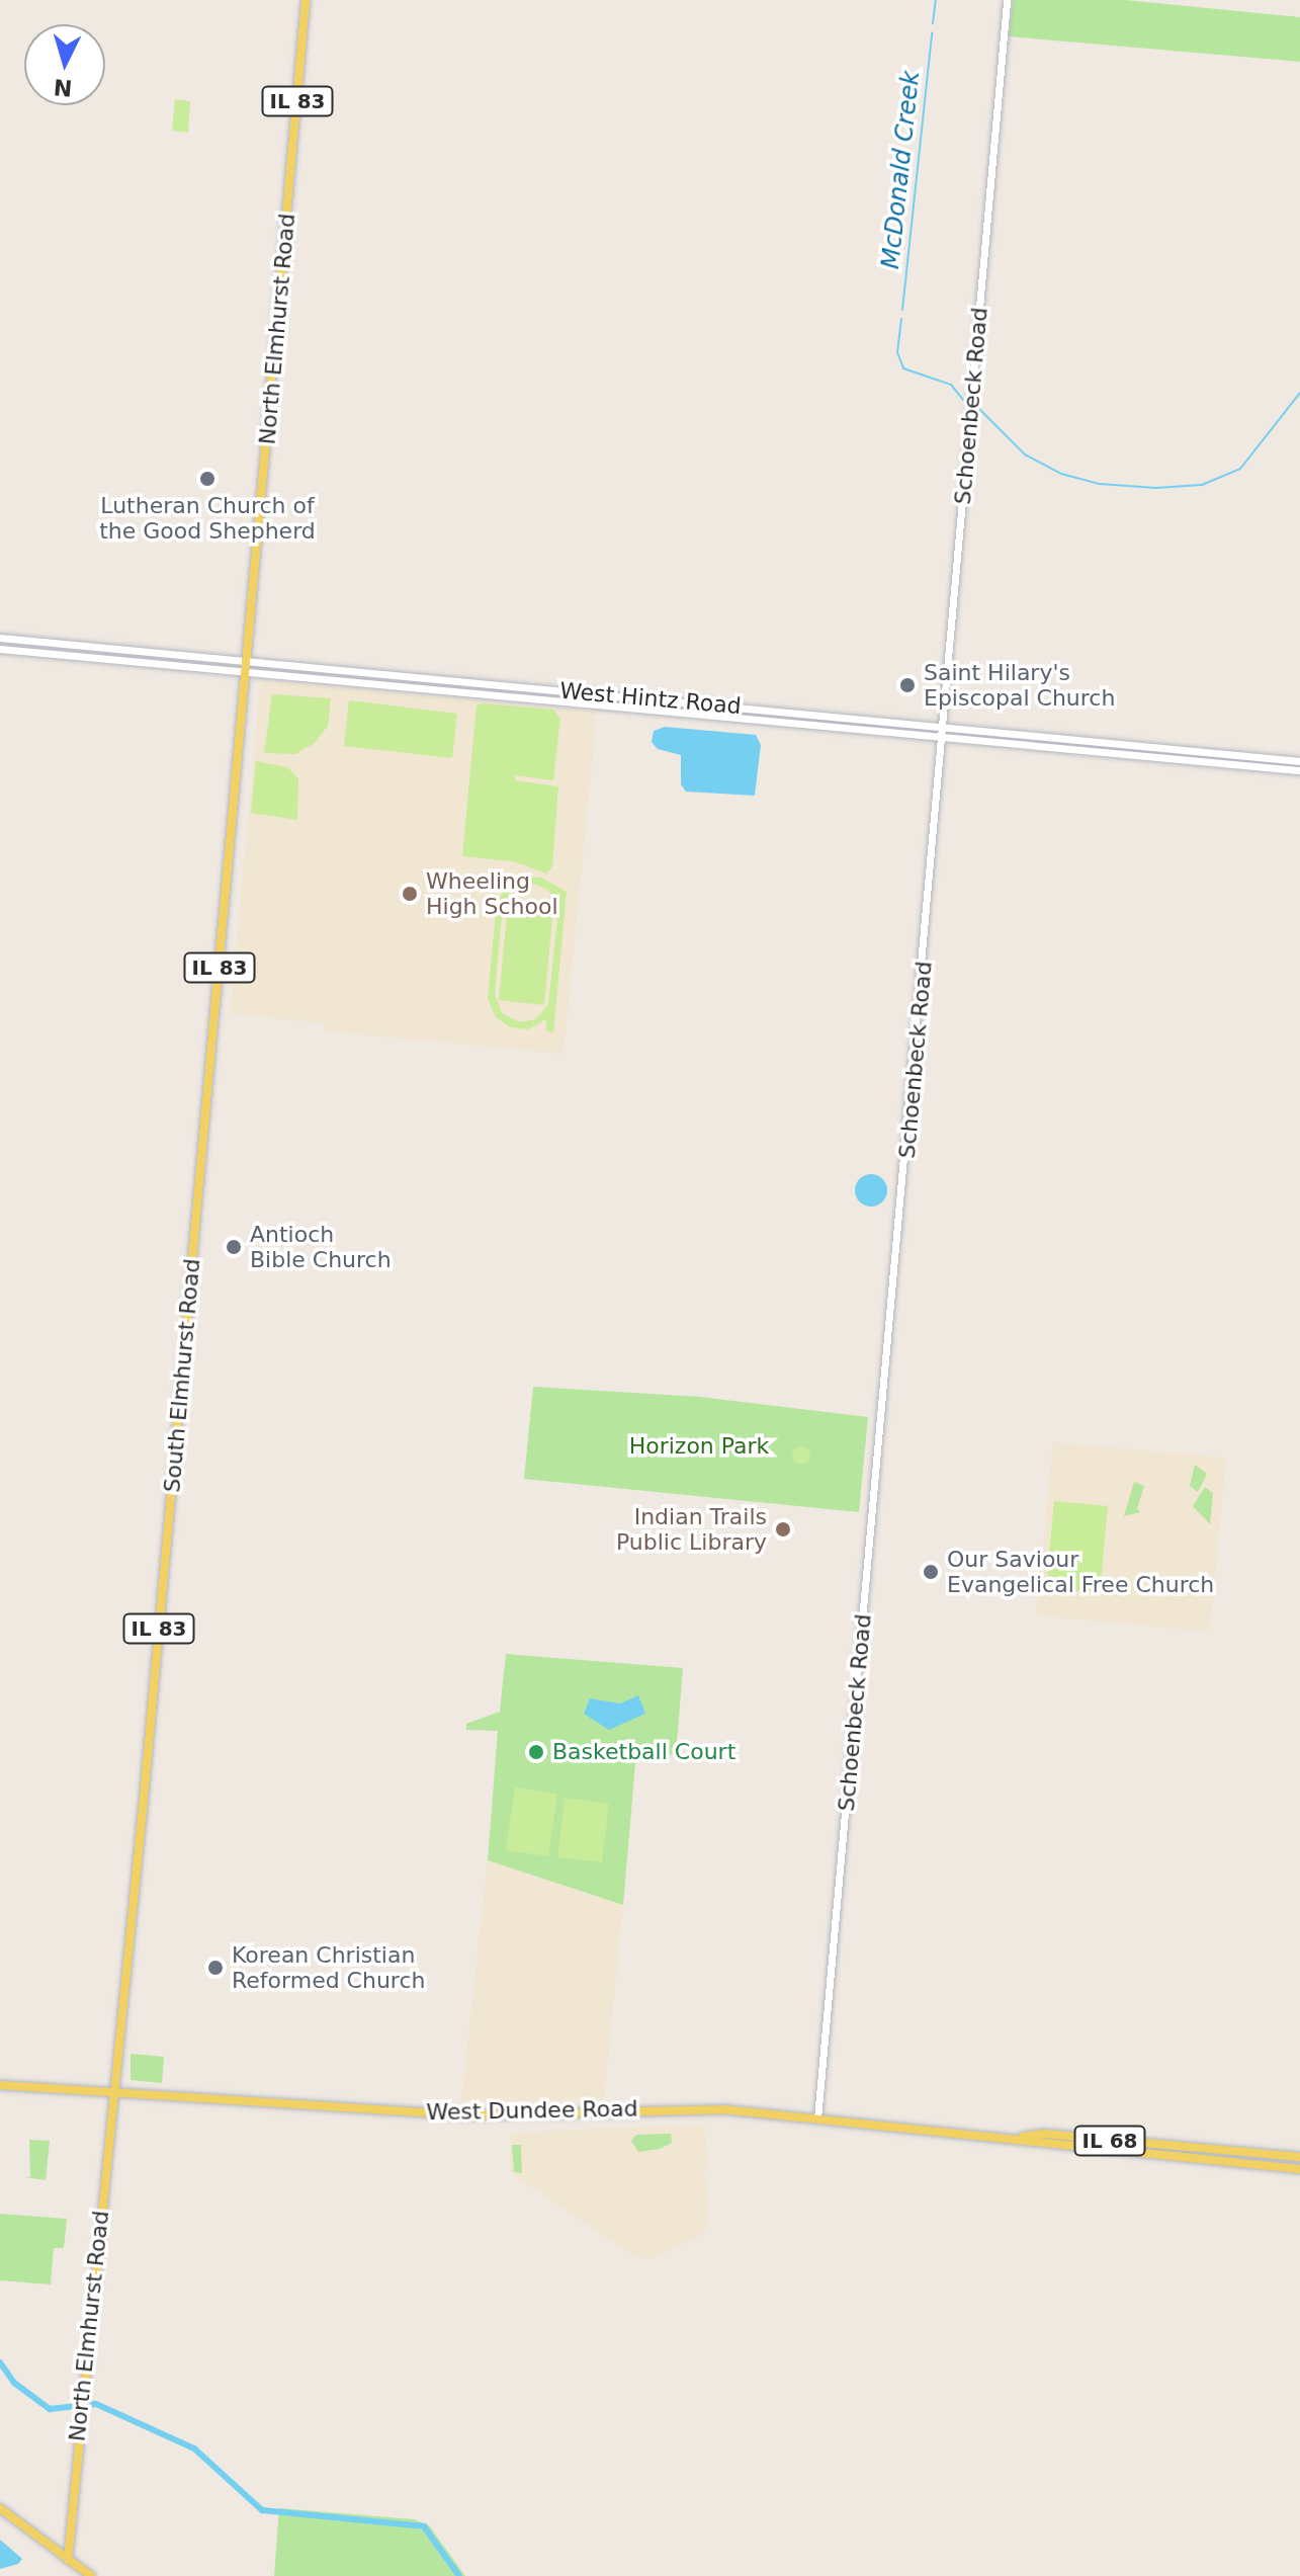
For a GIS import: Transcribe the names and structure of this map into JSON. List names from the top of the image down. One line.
{"streets":{"main road":["IL 83","North Elmhurst Road","Schoenbeck Road","West Hintz Road","South Elmhurst Road","West Dundee Road","IL 68"]},"crossings":[["North Elmhurst Road","West Hintz Road"],["North Elmhurst Road","South Elmhurst Road"],["North Elmhurst Road","West Dundee Road"],["Schoenbeck Road","West Hintz Road"],["Schoenbeck Road","West Dundee Road"],["West Hintz Road","South Elmhurst Road"],["South Elmhurst Road","West Dundee Road"],["West Dundee Road","IL 68"]],"water":["McDonald Creek"],"parks":["Horizon Park"],"places":["Lutheran Church of the Good Shepherd","Saint Hilary's Episcopal Church","Wheeling High School","Antioch Bible Church","Indian Trails Public Library","Our Saviour Evangelical Free Church","Basketball Court","Korean Christian Reformed Church"],"north":"bottom"}
